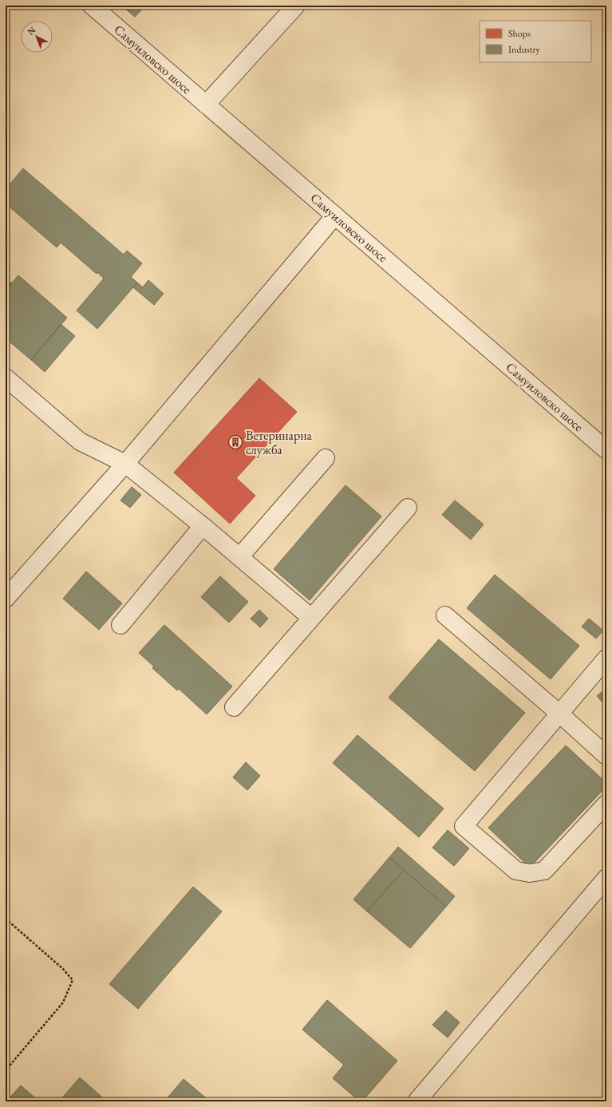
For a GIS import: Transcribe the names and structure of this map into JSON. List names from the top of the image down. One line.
{"streets":{"street":["Самуиловско шосе"]},"places":{"building":["Ветеринарна служба"]},"legend":["Shops","Industry"],"north":"top left"}
